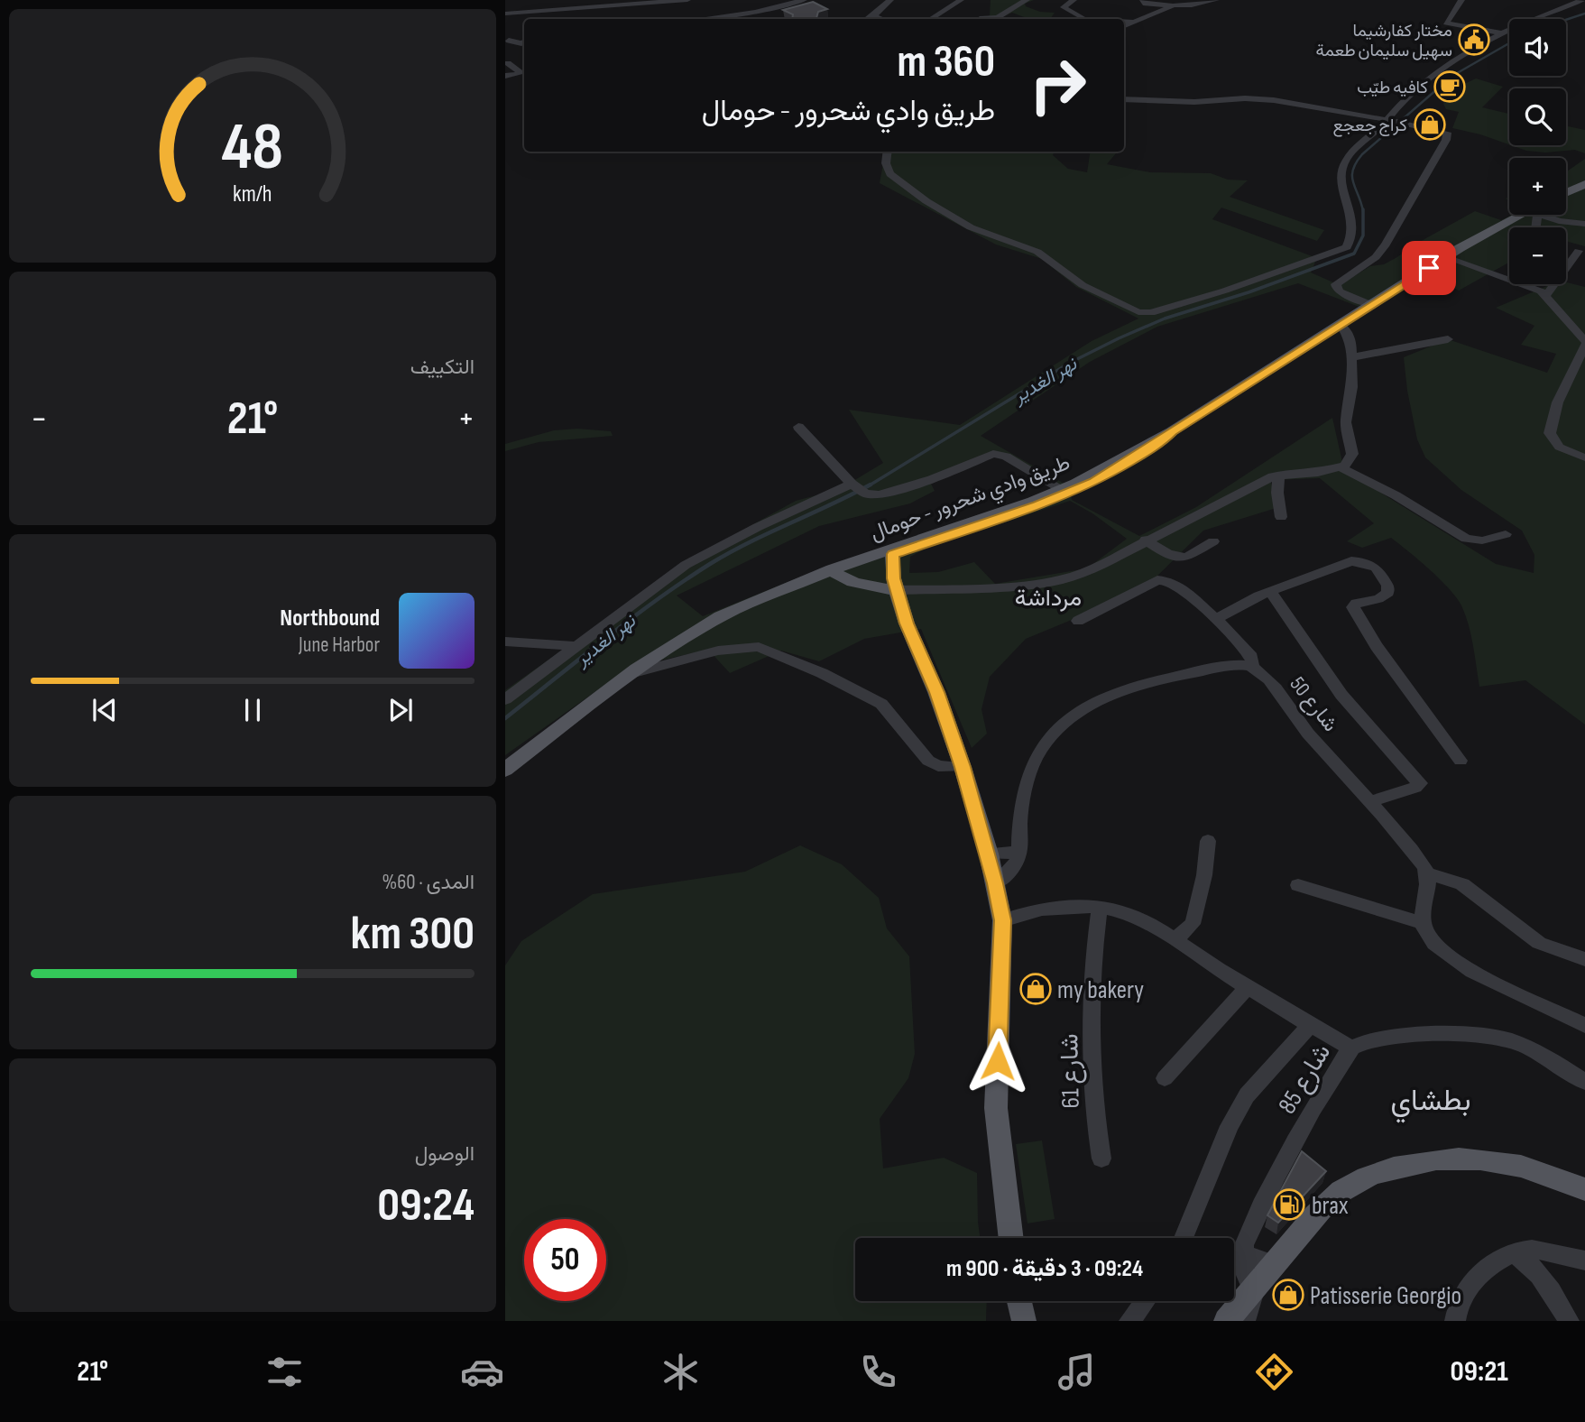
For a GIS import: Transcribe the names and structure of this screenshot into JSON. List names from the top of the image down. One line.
{"streets":{"main road":["طريق وادي شحرور - حومال"],"street":["شارع 50","شارع 61","شارع 85"]},"districts":["مرداشة","بطشاي"],"water":["نهر الغدير"],"places":{"public building":["مختار كفارشيما سهيل سليمان طعمة"],"cafe":["كافيه طيّب"],"shop":["كراج جعجع","my bakery","Patisserie Georgio"],"fuel station":["brax"]},"page":{"map_buttons":["+","−"],"turn":["360 m","طريق وادي شحرور - حومال"],"tile":["التكييف",["المدى · 60%","300 km"],["الوصول","09:24"]],"heat":["−","21°","+"],"song":["Northbound","June Harbor"],"limit":"50","trip":"09:24 · 3 دقيقة · 900 m","tabs":["09:21","21°"],"gauge":["48","km/h"]}}
